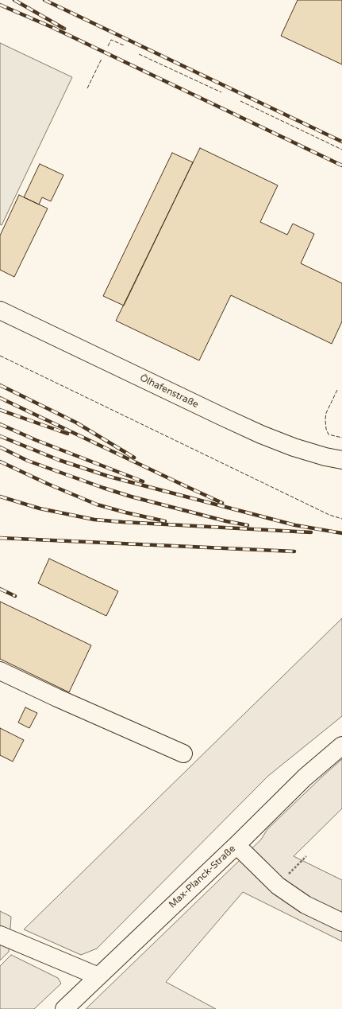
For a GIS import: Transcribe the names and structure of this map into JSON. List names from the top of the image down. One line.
{"streets":{"street":["Ölhafenstraße","Max-Planck-Straße"]}}
